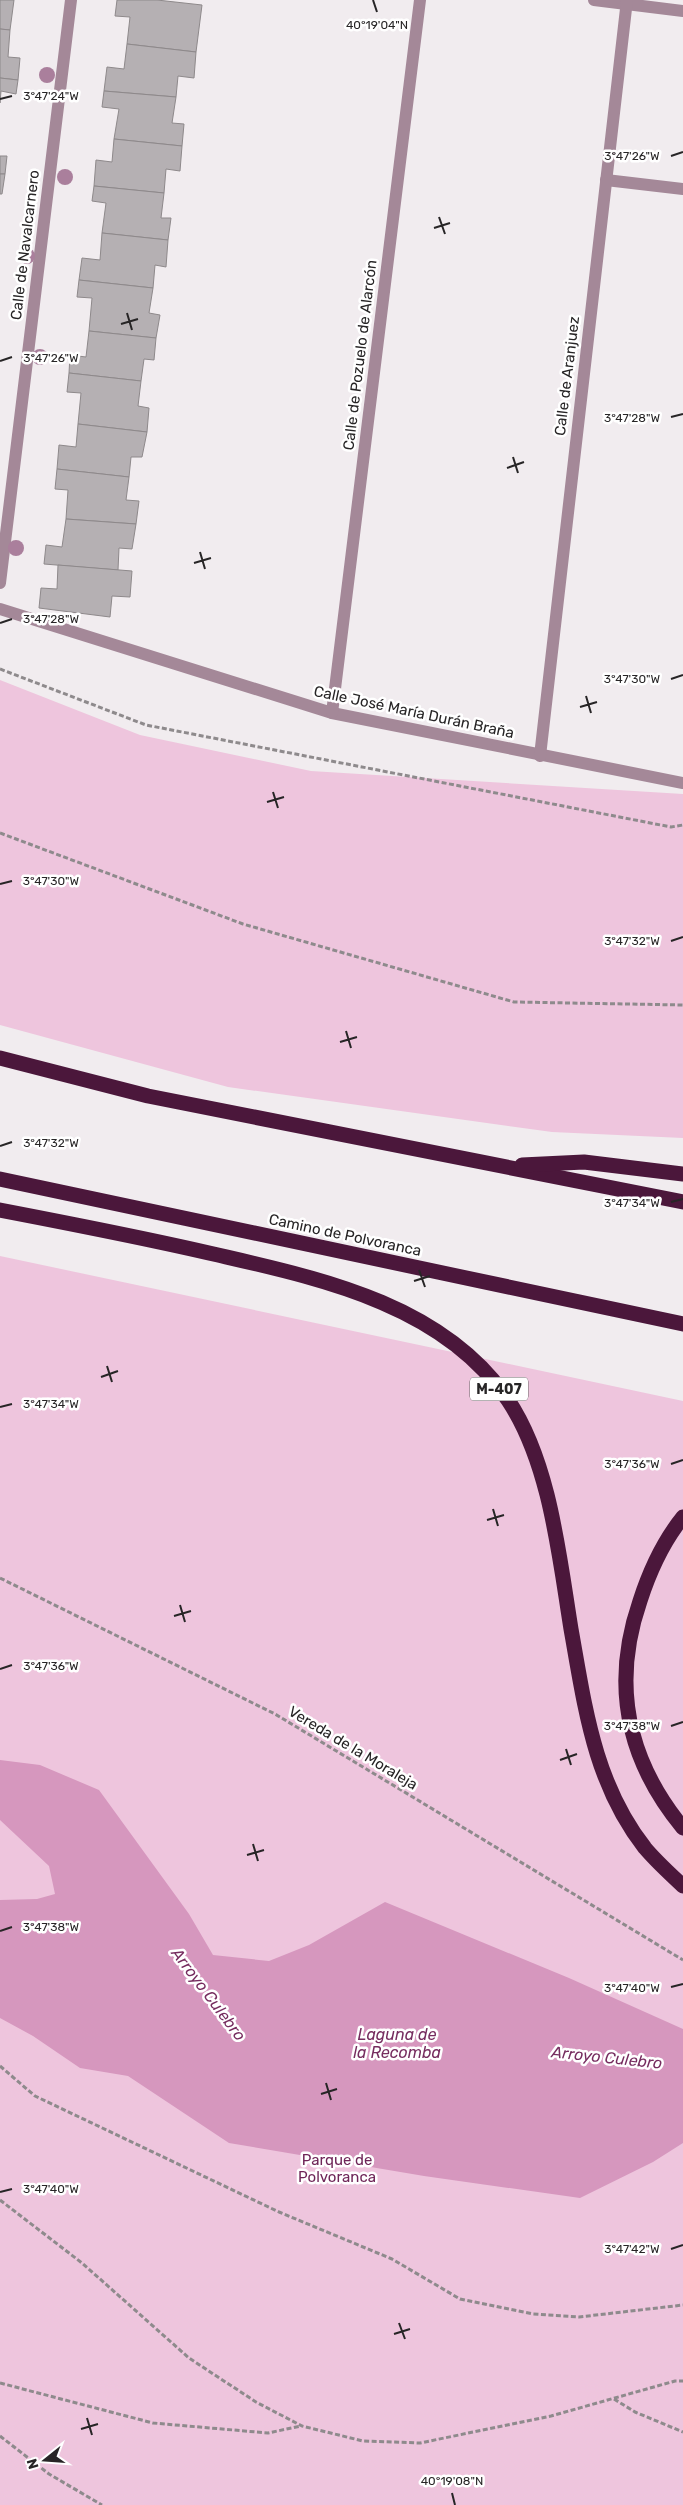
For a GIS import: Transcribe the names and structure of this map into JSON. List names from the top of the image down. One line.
{"streets":{"highway":["Camino de Polvoranca","M-407"],"street":["Calle de Navalcarnero","Calle de Pozuelo de Alarcón","Calle de Aranjuez","Calle José María Durán Braña"],"path":["Vereda de la Moraleja"]},"crossings":[["Calle de Pozuelo de Alarcón","Calle José María Durán Braña"],["Calle de Aranjuez","Calle José María Durán Braña"]],"water":["Arroyo Culebro","Laguna de la Recomba"],"parks":["Parque de Polvoranca"],"north":"left","coordinates":["40°19'04\"N","3°47'24\"W","3°47'26\"W","3°47'28\"W","3°47'30\"W","3°47'32\"W","3°47'34\"W","3°47'36\"W","3°47'38\"W","3°47'40\"W","3°47'42\"W","40°19'08\"N"]}
